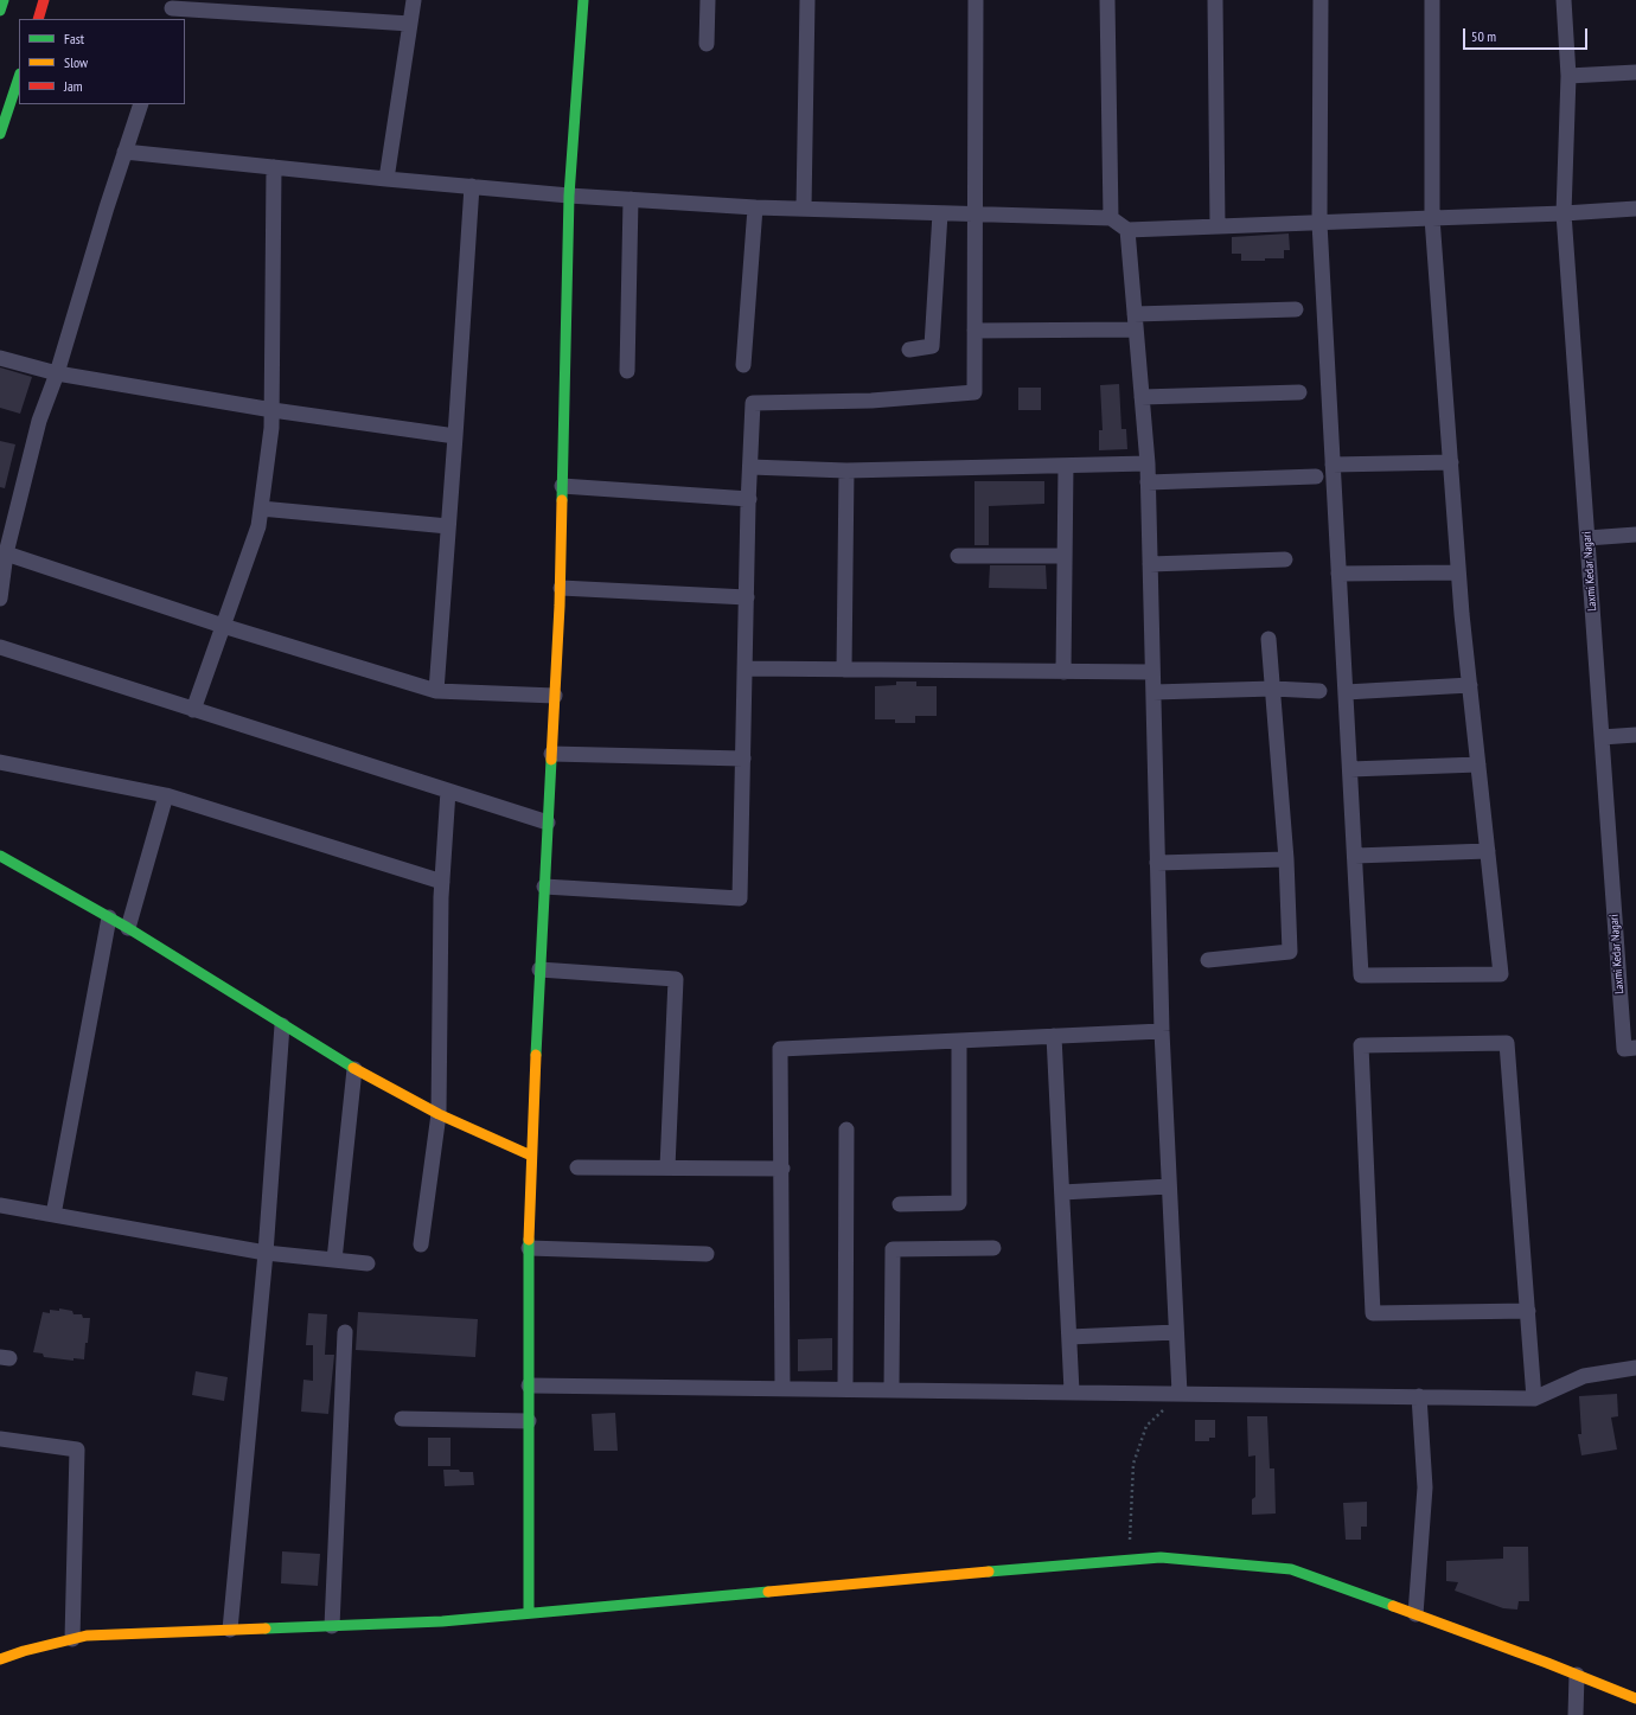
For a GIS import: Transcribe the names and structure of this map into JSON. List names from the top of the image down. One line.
{"streets":{"street":["Laxmi Kedar Nagari"]},"legend":["Fast","Slow","Jam"],"scale_bar":"50 m"}
